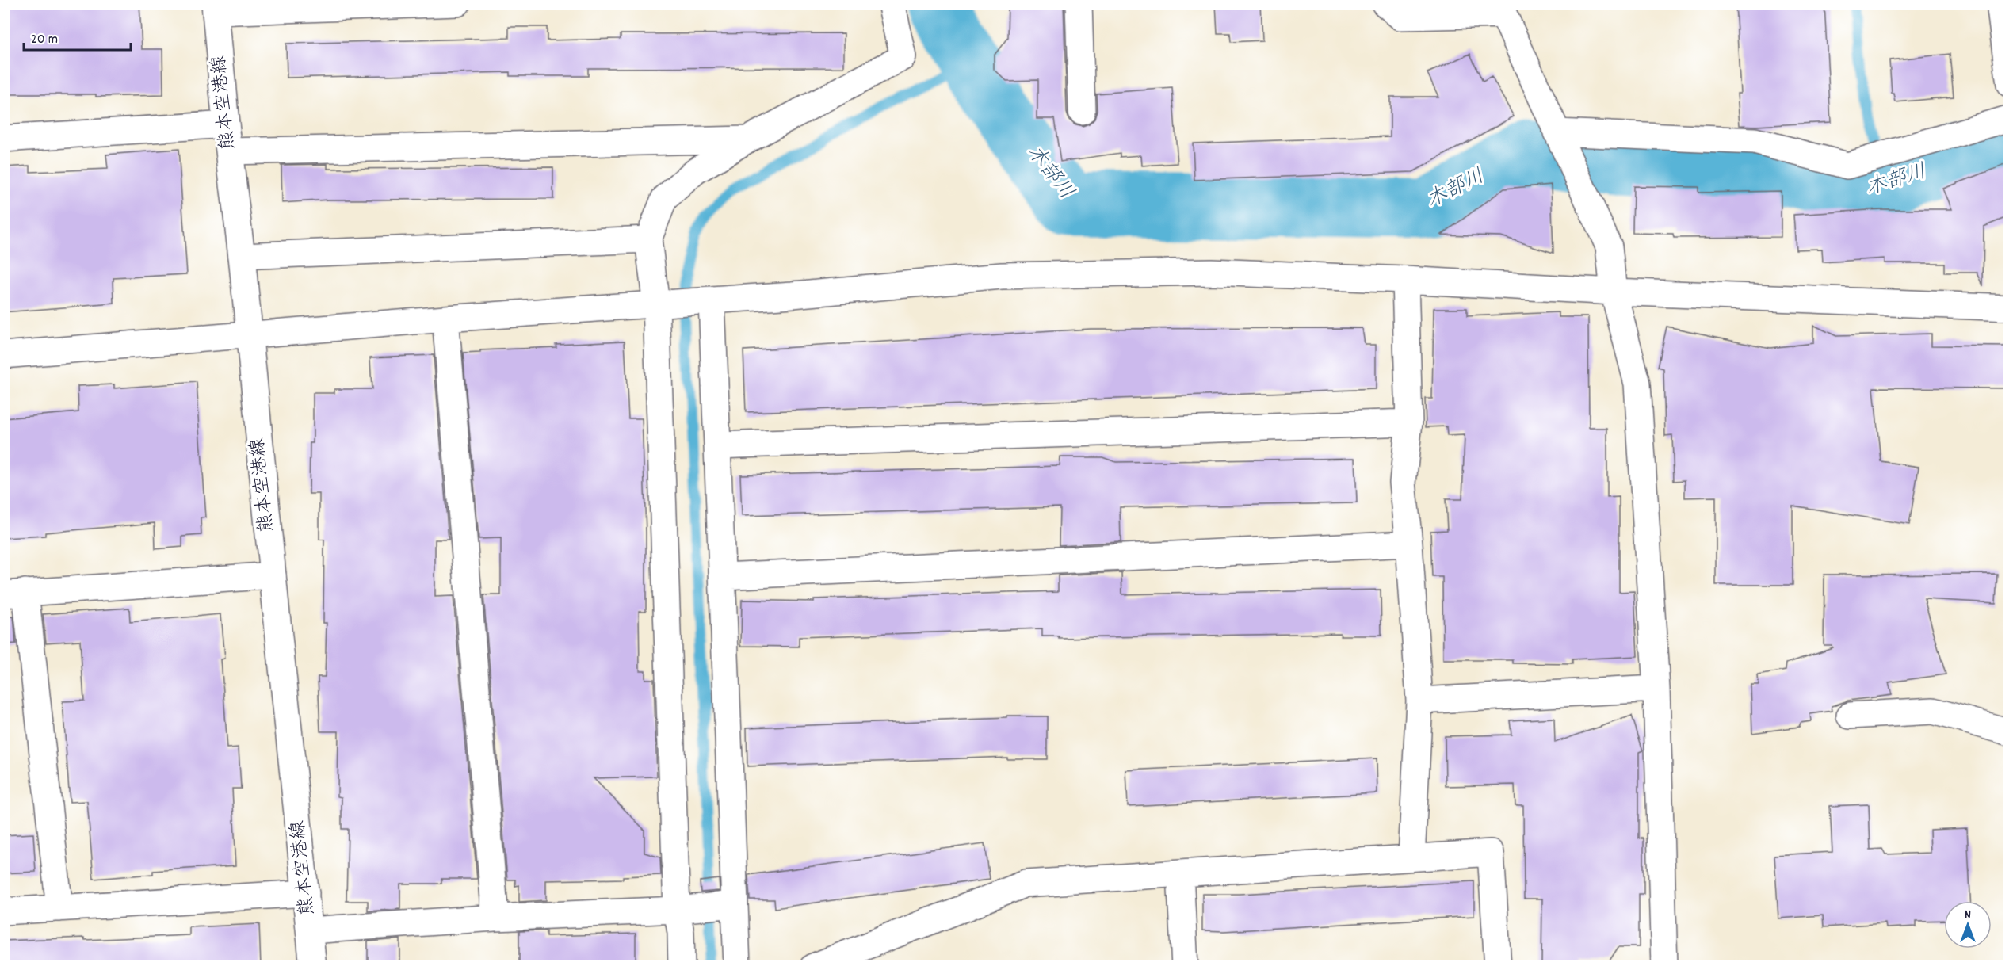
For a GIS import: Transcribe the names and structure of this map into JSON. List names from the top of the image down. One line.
{"streets":{"street":["熊本空港線"]},"water":["木部川"],"scale_bar":"20 m","north":"top"}
